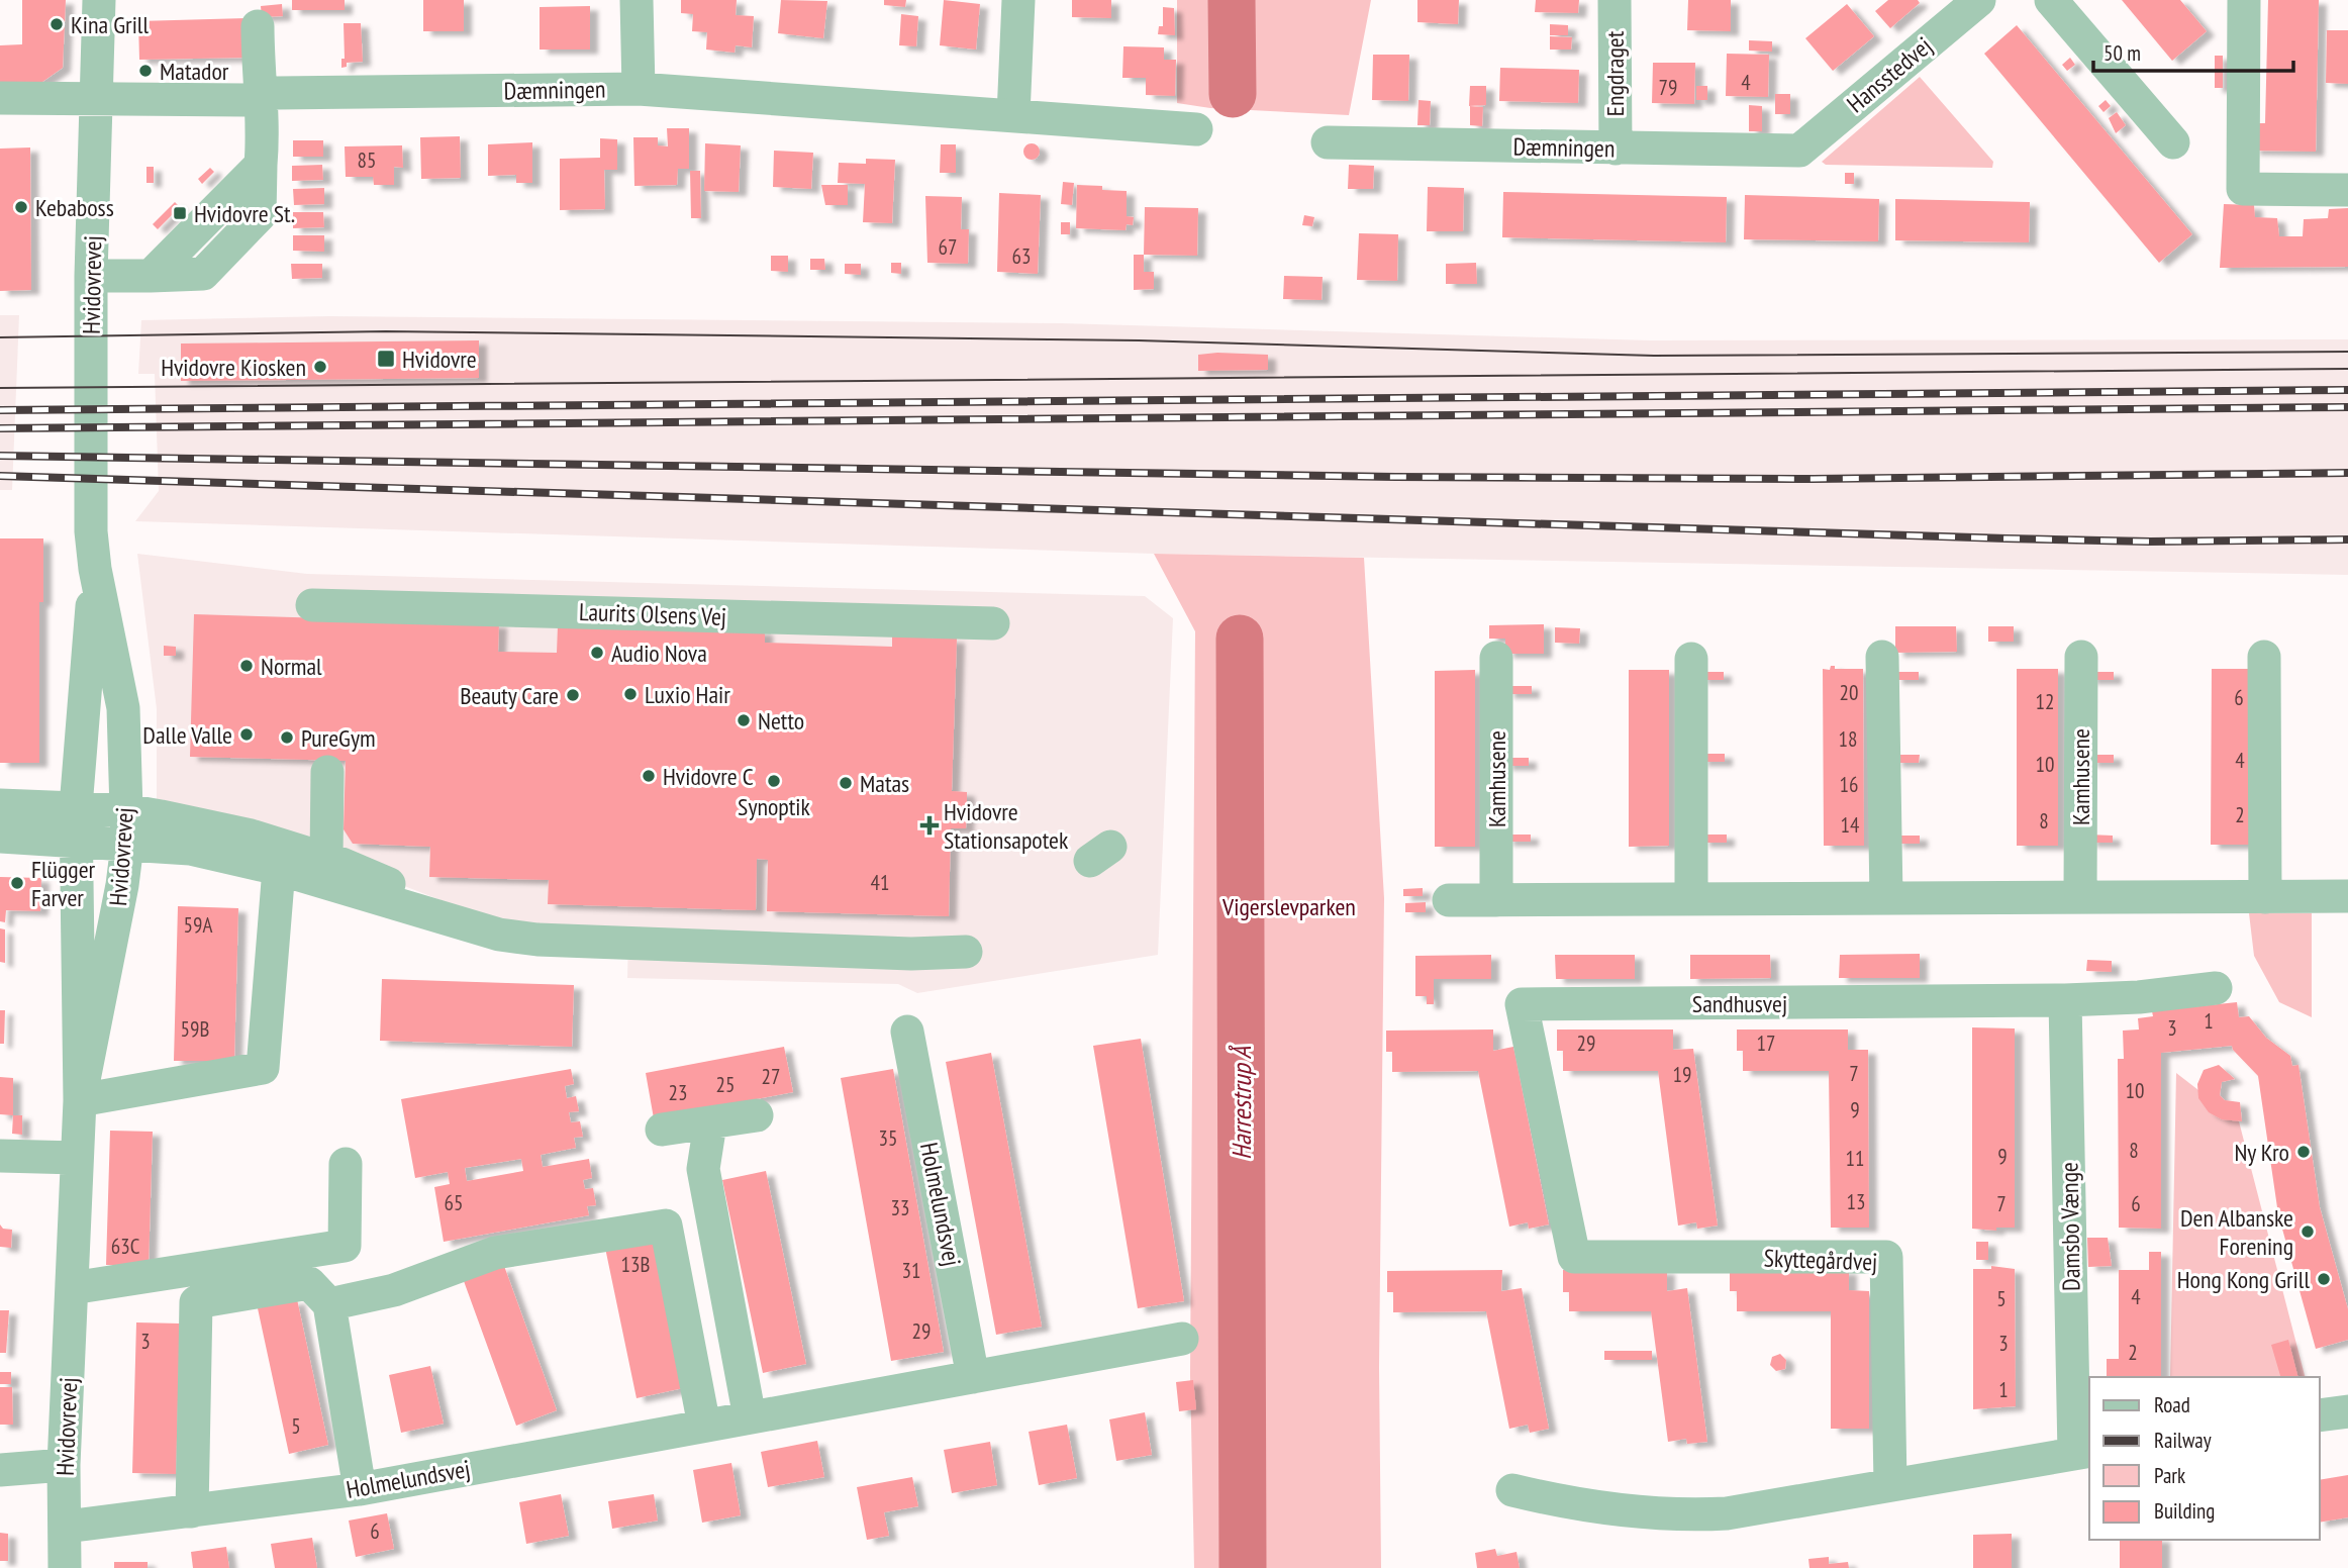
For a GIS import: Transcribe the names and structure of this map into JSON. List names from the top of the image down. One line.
{"streets":{"street":["Engdraget","Hansstedvej","Dæmningen","Hvidovrevej","Laurits Olsens Vej","Kamhusene","Sandhusvej","Holmelundsvej","Damsbo Vænge","Skyttegårdvej"]},"crossings":[["Engdraget","Dæmningen"],["Hansstedvej","Dæmningen"],["Dæmningen","Hvidovrevej"],["Hvidovrevej","Holmelundsvej"],["Sandhusvej","Damsbo Vænge"],["Sandhusvej","Skyttegårdvej"]],"water":["Harrestrup Å"],"parks":["Vigerslevparken"],"places":{"other":["Kina Grill","Matador","Kebaboss","Hvidovre Kiosken","Audio Nova","Normal","Luxio Hair","Beauty Care","Netto","Dalle Valle","PureGym","Hvidovre C","Synoptik","Matas","Flügger Farver","Ny Kro","Den Albanske Forening","Hong Kong Grill"],"transit":["Hvidovre St.","Hvidovre"],"health":["Hvidovre Stationsapotek"]},"house_numbers":["4","79","85","67","63","20","6","12","18","4","10","16","2","8","14","41","59A","1","3","59B","29","17","7","19","27","25","10","23","9","35","8","9","11","13","65","7","6","33","63C","13B","31","4","5","29","3","3","2","1","5","6"],"legend":["Road","Railway","Park","Building"],"scale_bar":"50 m"}
